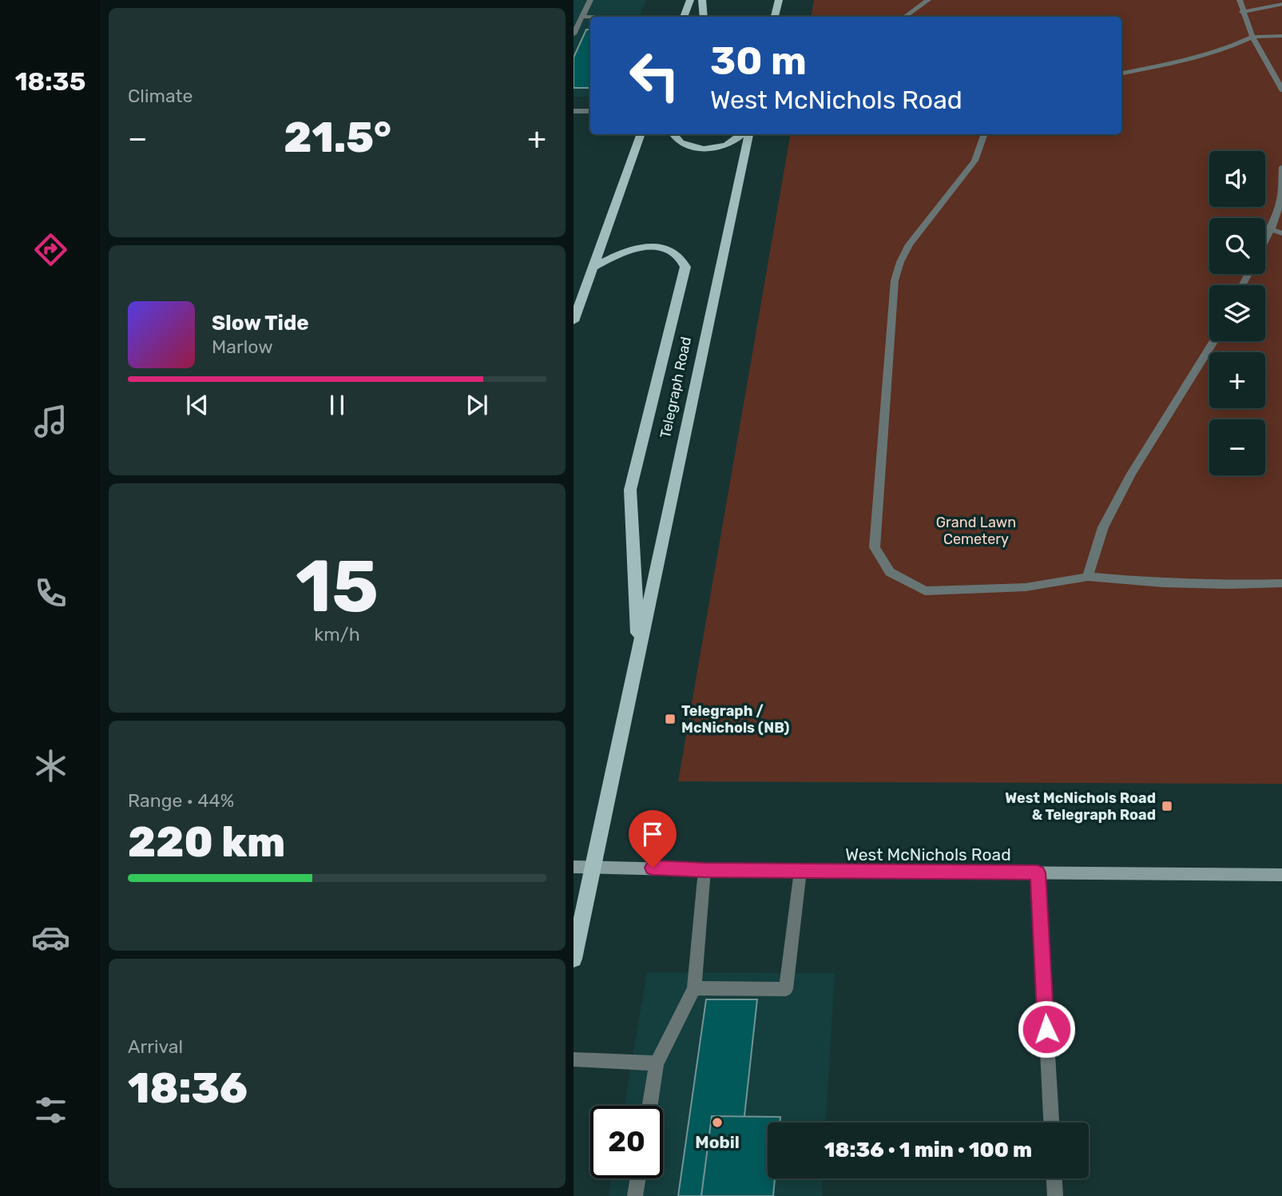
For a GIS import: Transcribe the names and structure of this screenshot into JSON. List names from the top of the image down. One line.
{"streets":{"main road":["Telegraph Road","West McNichols Road"]},"crossings":[["Telegraph Road","West McNichols Road"]],"parks":["Grand Lawn Cemetery"],"places":{"transit":["Telegraph / McNichols (NB)","West McNichols Road & Telegraph Road"],"other":["Mobil"]},"page":{"tabs":"18:35","tile":["Climate",["15","km/h"],["Range · 44%","220 km"],["Arrival","18:36"]],"turn":["30 m","West McNichols Road"],"heat":["−","21.5°","+"],"map_buttons":["+","−"],"song":["Slow Tide","Marlow"],"limit":"20","trip":"18:36 · 1 min · 100 m"}}
